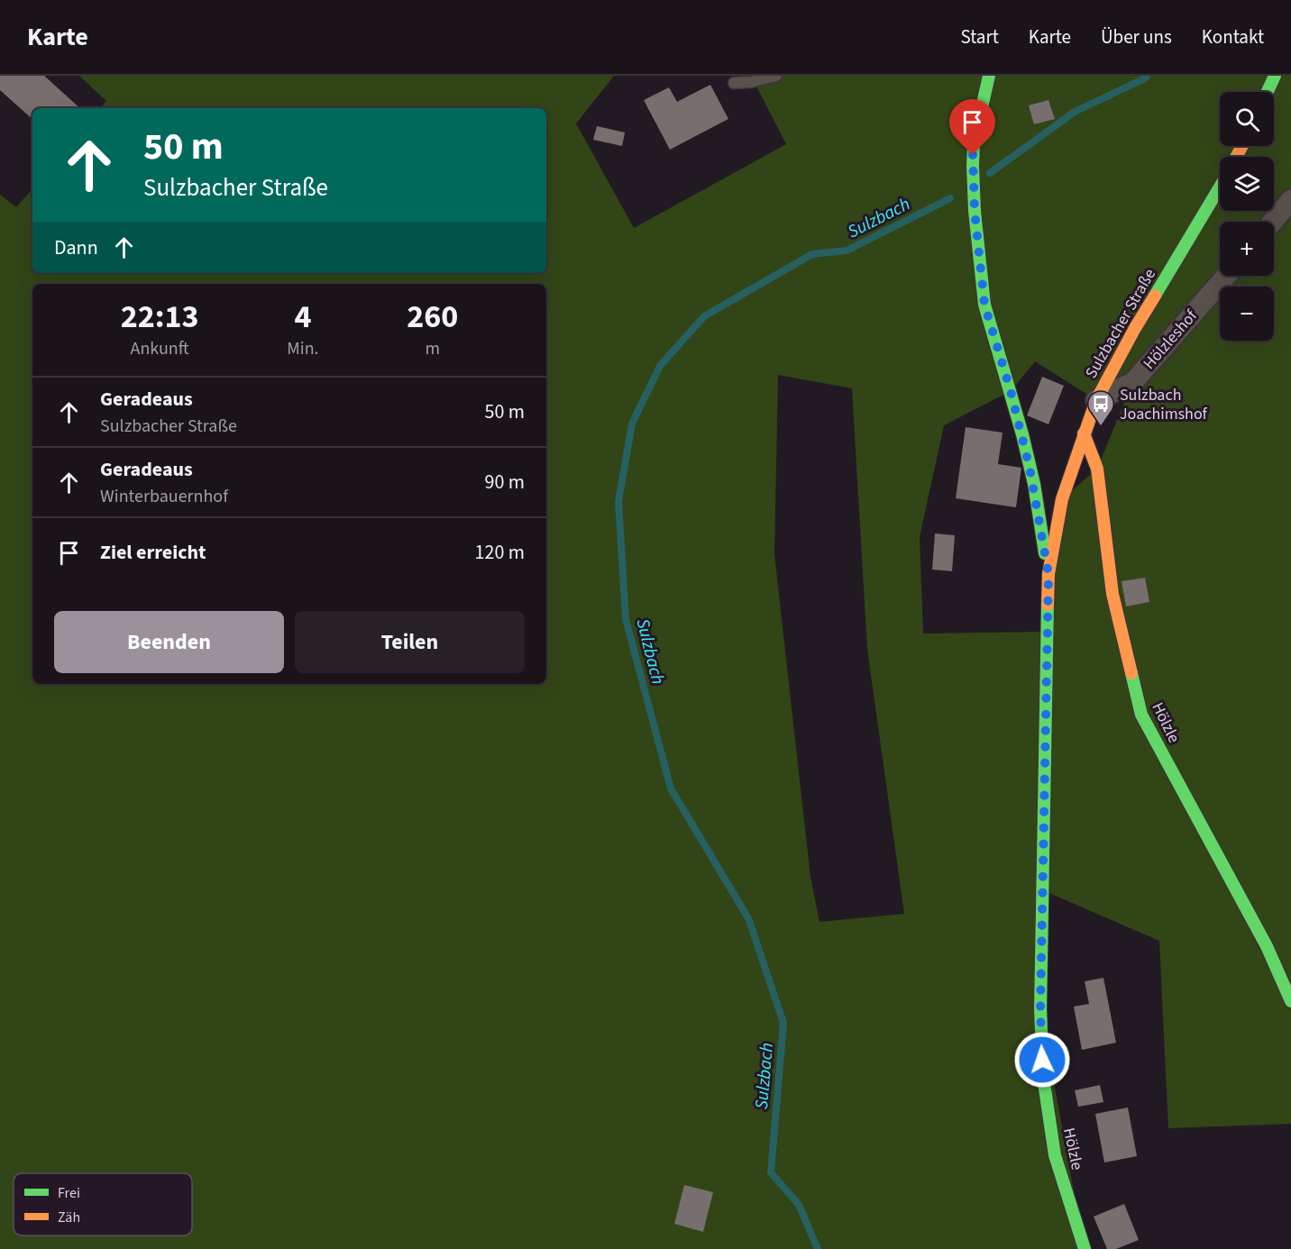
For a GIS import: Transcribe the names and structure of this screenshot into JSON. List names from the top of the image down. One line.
{"streets":{"street":["Sulzbacher Straße","Hölzleshof","Hölzle"]},"crossings":[["Sulzbacher Straße","Hölzleshof"],["Sulzbacher Straße","Hölzle"]],"water":["Sulzbach"],"places":{"bus stop":["Sulzbach Joachimshof"]},"legend":["Frei","Zäh"],"page":{"header":"Karte","nav":["Start","Karte","Über uns","Kontakt"],"map_buttons":["+","−"],"turn":["50 m","Sulzbacher Straße"],"then":"Dann","eta":["22:13","Ankunft","4","Min.","260","m"],"list":[{"name":"Geradeaus","note":"Sulzbacher Straße","value":"50 m"},{"name":"Geradeaus","note":"Winterbauernhof","value":"90 m"},{"name":"Ziel erreicht","value":"120 m"}],"buttons":["Beenden","Teilen"]}}
